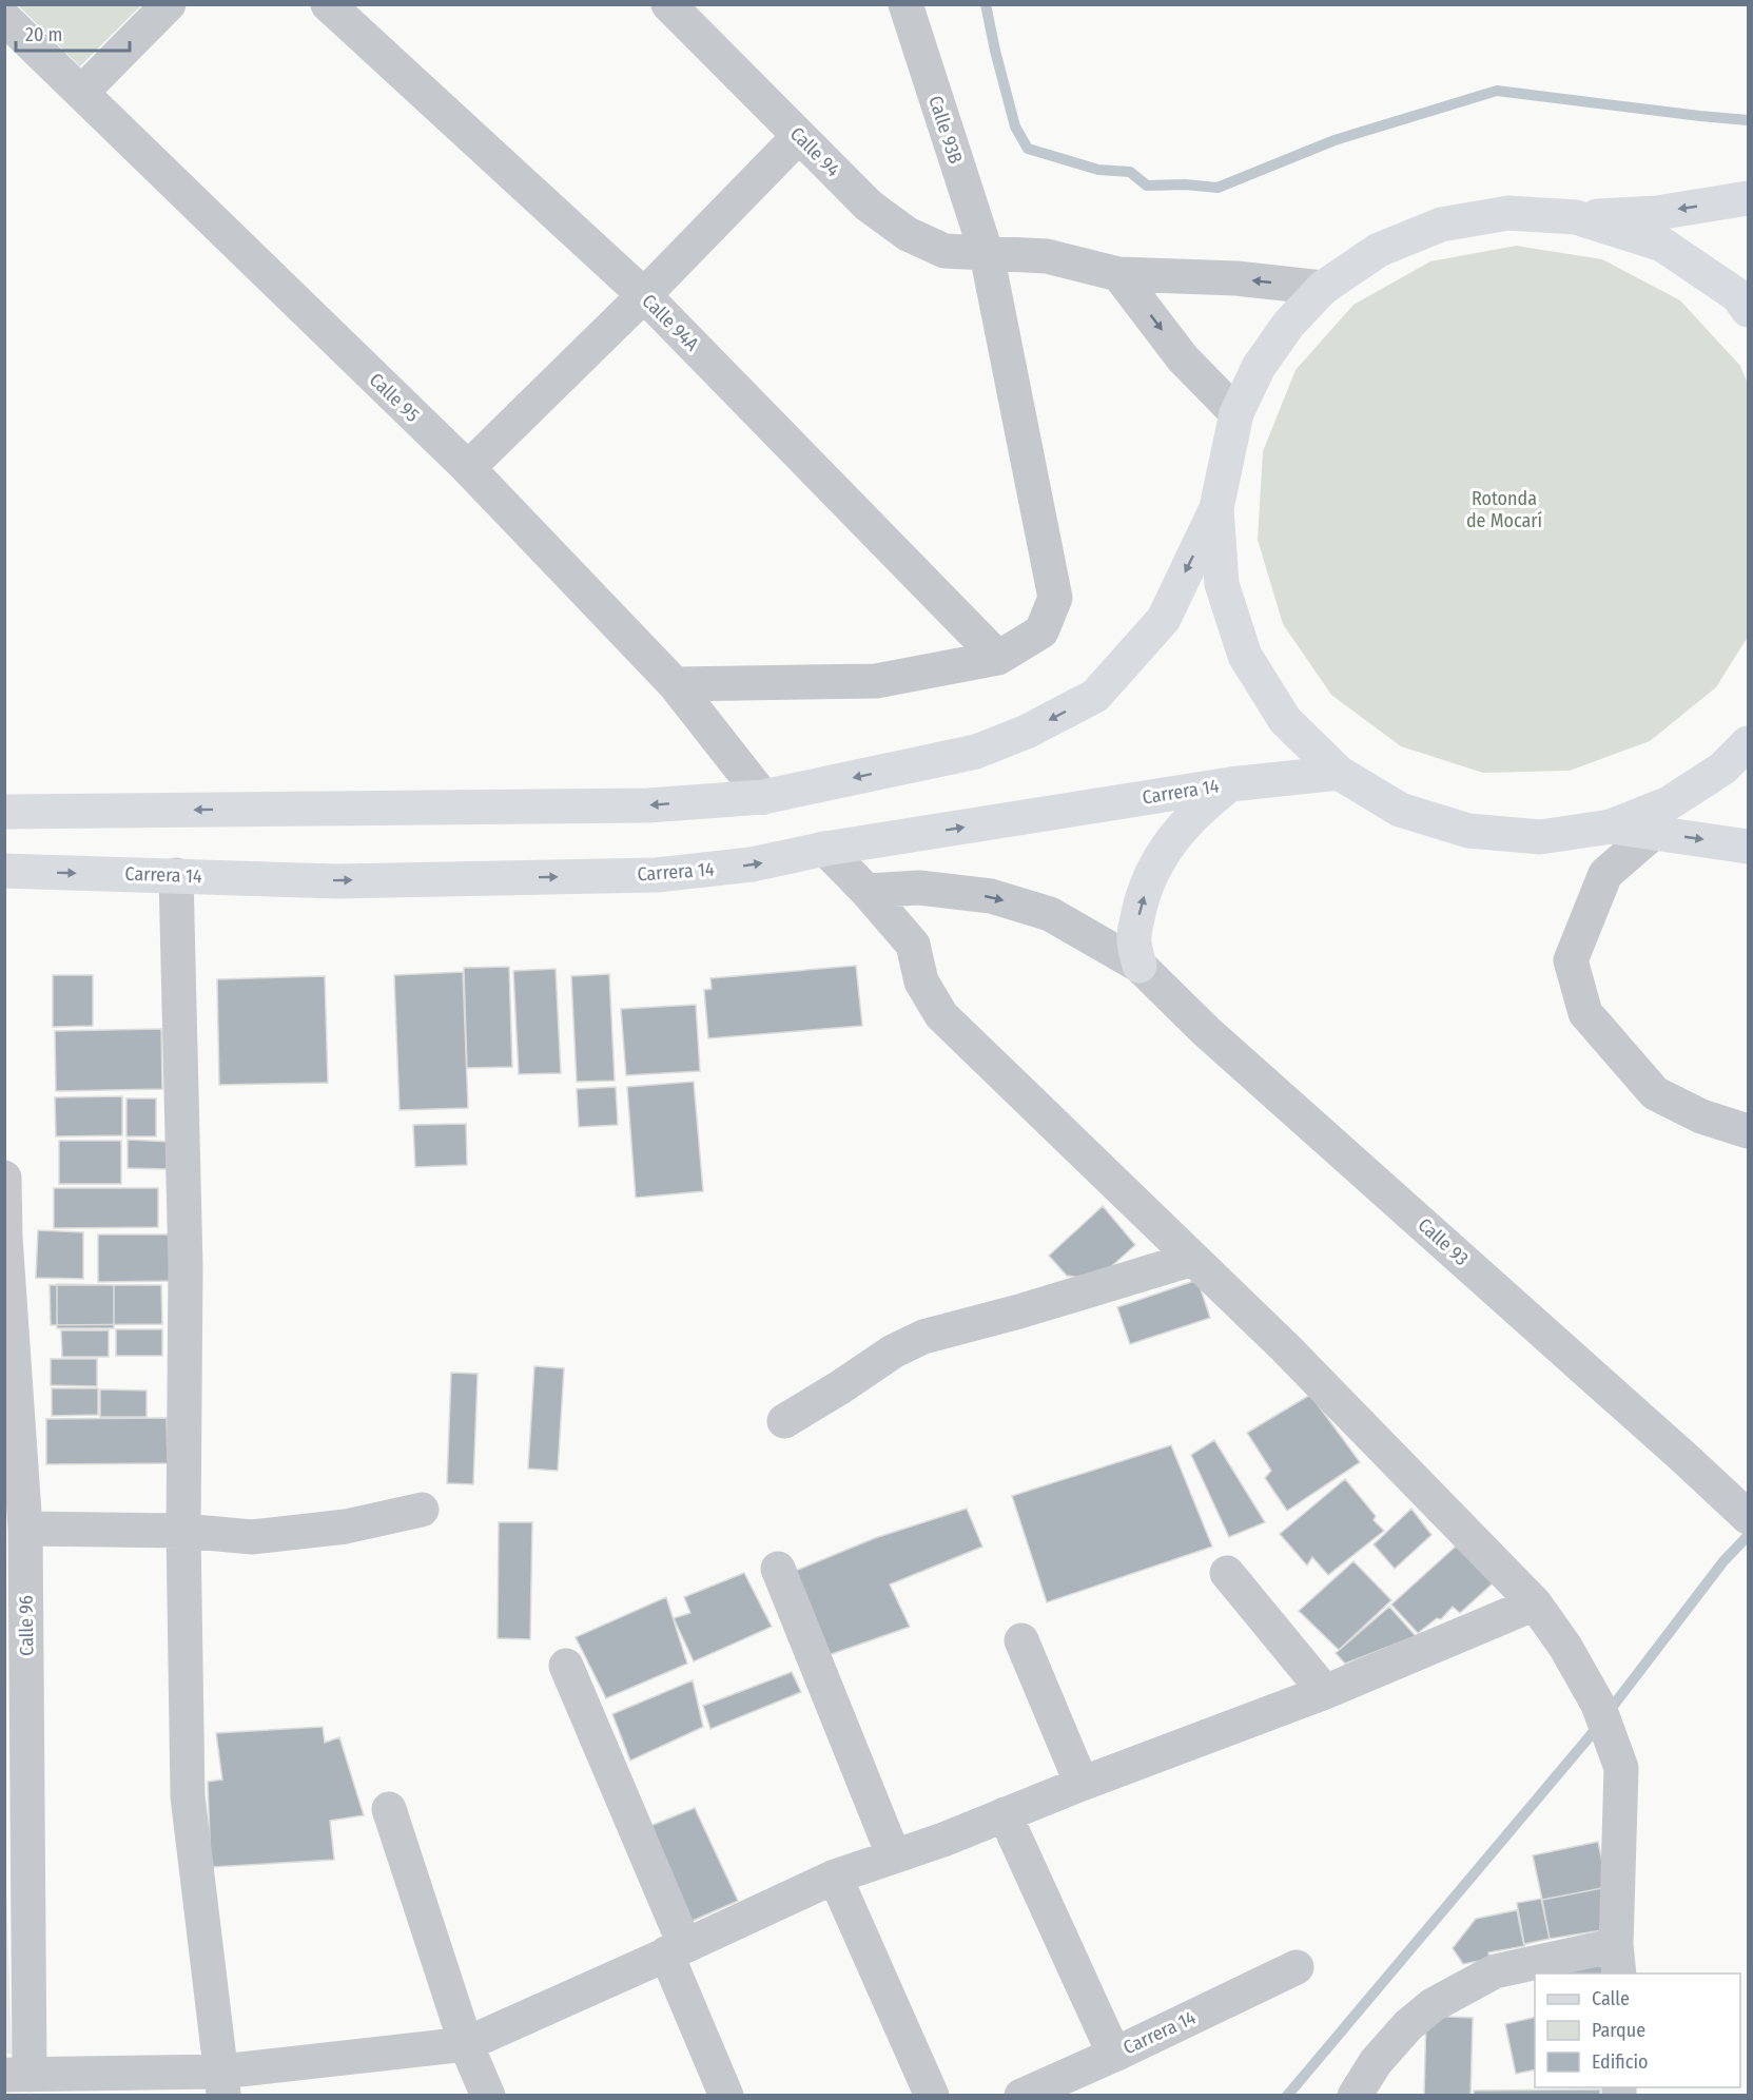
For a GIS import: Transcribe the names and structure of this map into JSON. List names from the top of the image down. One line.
{"streets":{"main road":["Carrera 14"],"street":["Calle 93B","Calle 94","Calle 94A","Calle 95","Calle 93","Calle 96"]},"crossings":[["Calle 93B","Calle 94"],["Calle 93B","Calle 94A"]],"parks":["Rotonda de Mocarí"],"legend":["Calle","Parque","Edificio"],"scale_bar":"20 m"}
